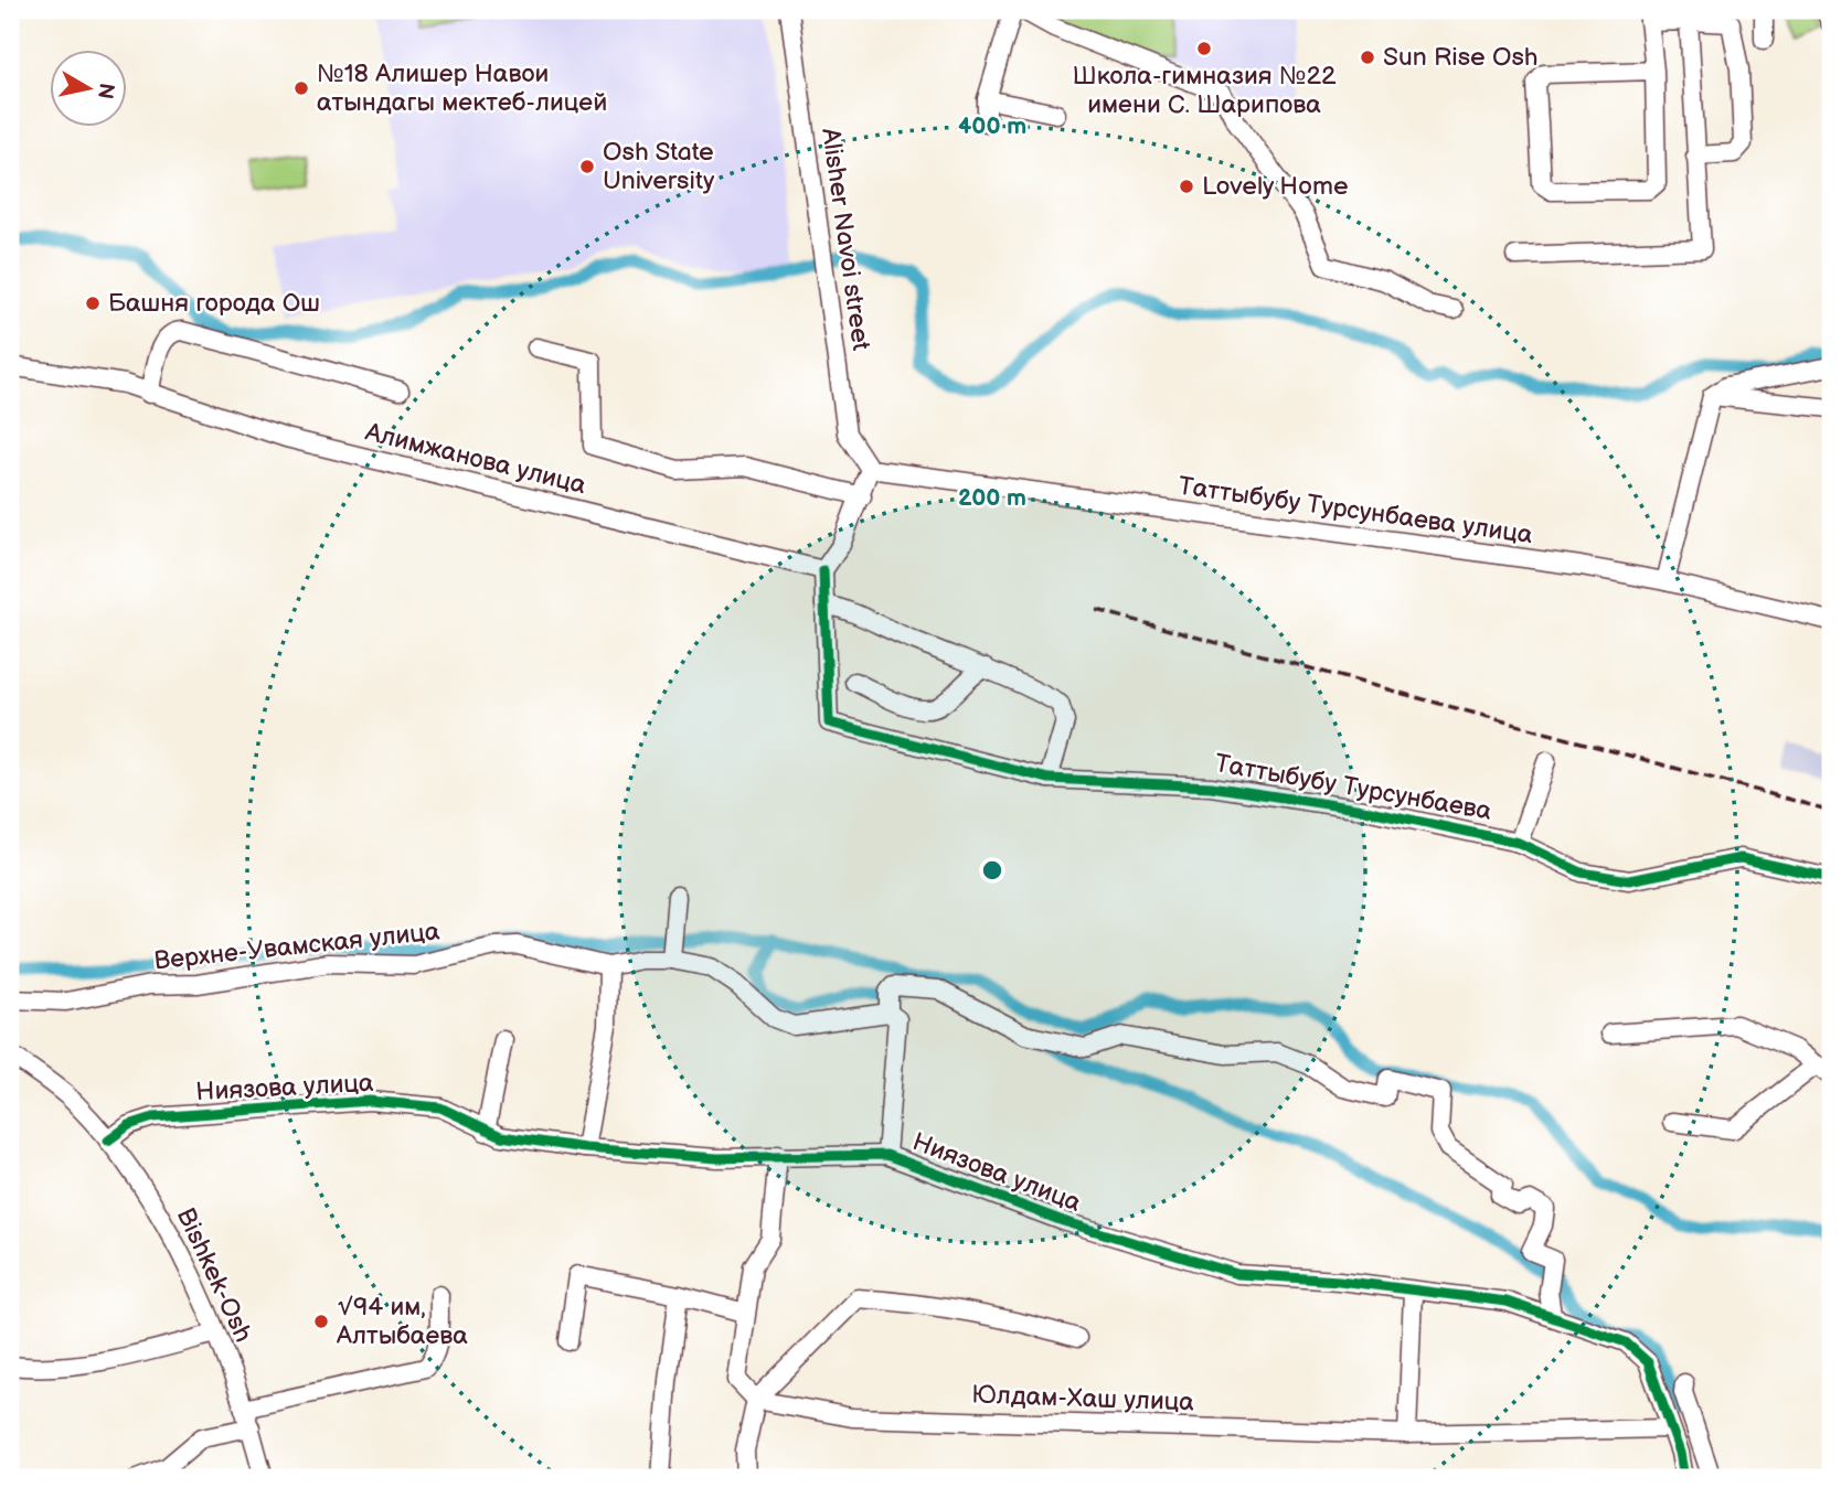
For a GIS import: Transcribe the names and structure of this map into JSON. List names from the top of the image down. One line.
{"streets":{"street":["Alisher Navoi street","Алимжанова улица","Таттыбубу Турсунбаева улица","Таттыбубу Турсунбаева","Верхне-Увамская улица","Ниязова улица","Bishkek-Osh","Юлдам-Хаш улица"]},"crossings":[["Alisher Navoi street","Таттыбубу Турсунбаева улица"],["Алимжанова улица","Таттыбубу Турсунбаева"],["Верхне-Увамская улица","Ниязова улица"],["Ниязова улица","Bishkek-Osh"],["Ниязова улица","Юлдам-Хаш улица"]],"places":["Школа-гимназия №22 имени С. Шарипова","Sun Rise Osh","№18 Алишер Навои атындагы мектеб-лицей","Osh State University","Lovely Home","Башня города Ош","√94 им, Алтыбаева"],"north":"right","rings":["400 m","200 m"]}
